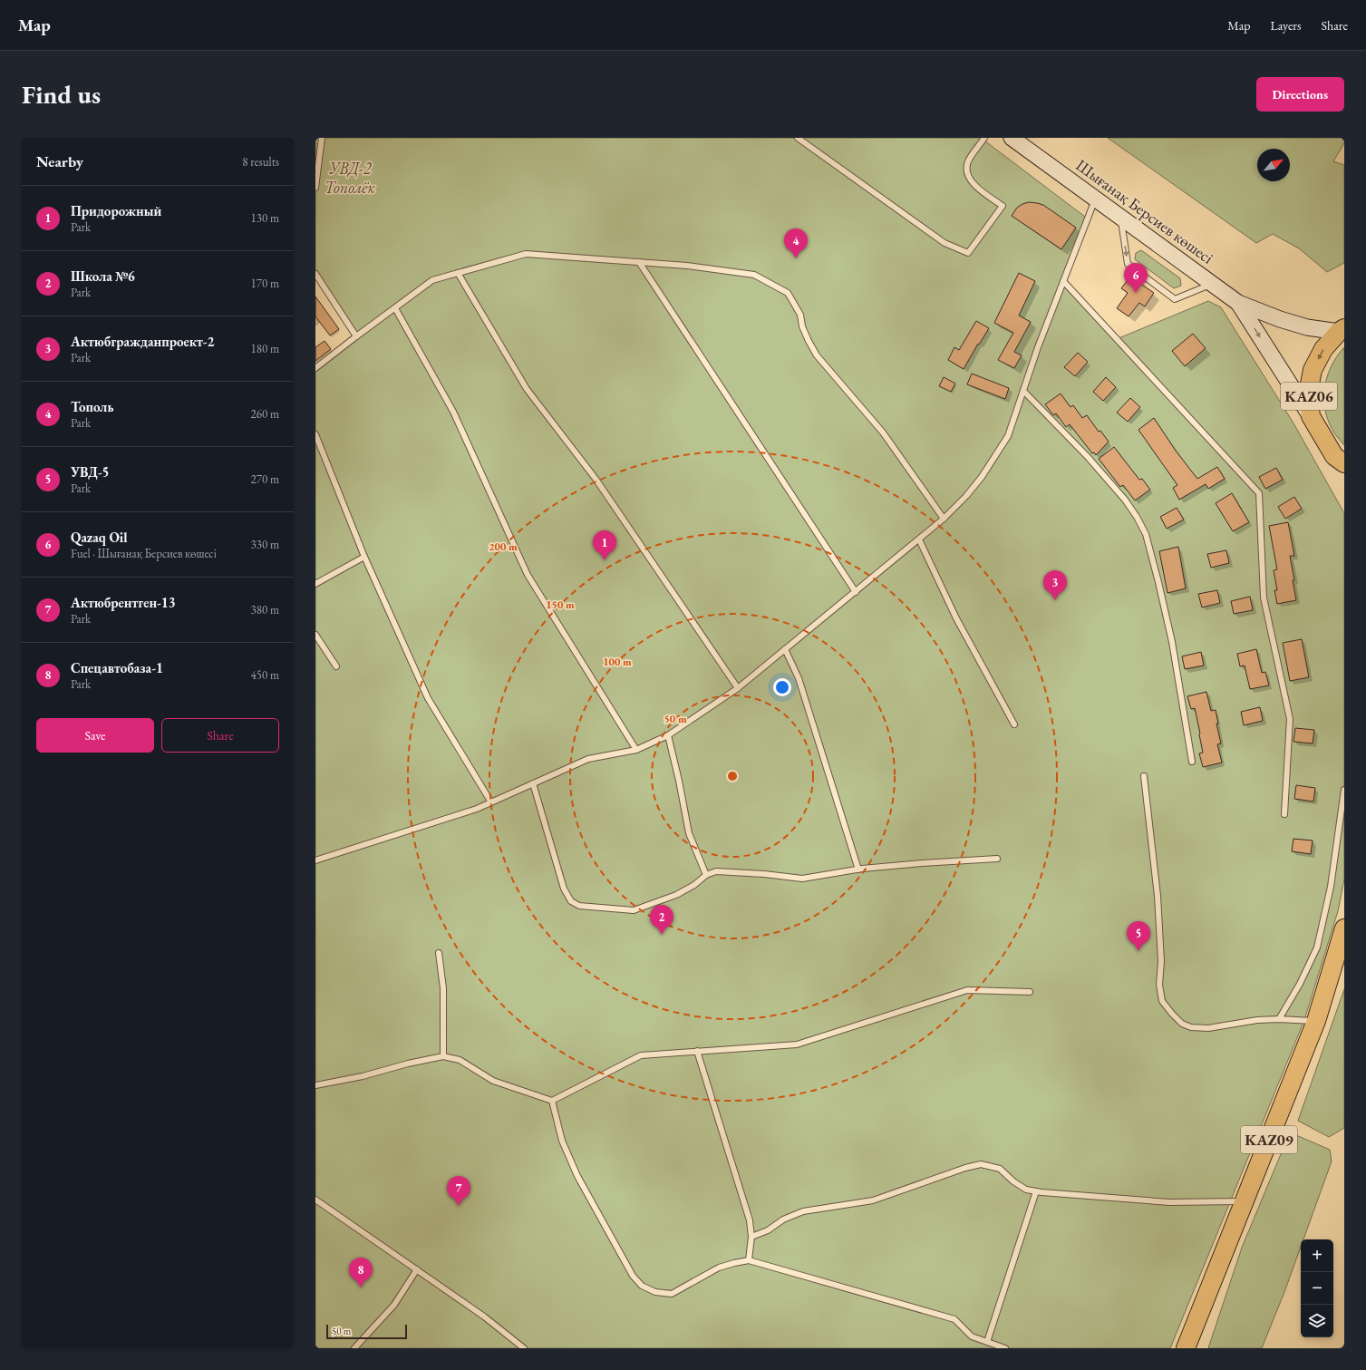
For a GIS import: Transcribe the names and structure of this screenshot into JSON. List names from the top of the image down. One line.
{"streets":{"highway":["KАZ06","KAZ09"],"main road":["Шығанақ Берсиев көшесі"]},"parks":["УВД-2 Тополёк"],"scale_bar":"50 m","north":"top right","page":{"header":"Map","nav":["Map","Layers","Share"],"buttons":["Directions",["Save","Share"]],"title":"Find us","heading":["Nearby","8 results"],"list":[{"mark":"1","name":"Придорожный","note":"Park","value":"130 m"},{"mark":"2","name":"Школа №6","note":"Park","value":"170 m"},{"mark":"3","name":"Актюбгражданпроект-2","note":"Park","value":"180 m"},{"mark":"4","name":"Тополь","note":"Park","value":"260 m"},{"mark":"5","name":"УВД-5","note":"Park","value":"270 m"},{"mark":"6","name":"Qazaq Oil","note":"Fuel · Шығанақ Берсиев көшесі","value":"330 m"},{"mark":"7","name":"Актюбрентген-13","note":"Park","value":"380 m"},{"mark":"8","name":"Спецавтобаза-1","note":"Park","value":"450 m"}],"pins":["4","6","1","3","2","5","7","8"],"map_buttons":["+","−"],"scale":"50 m"},"rings":["200 m","150 m","100 m","50 m"]}
